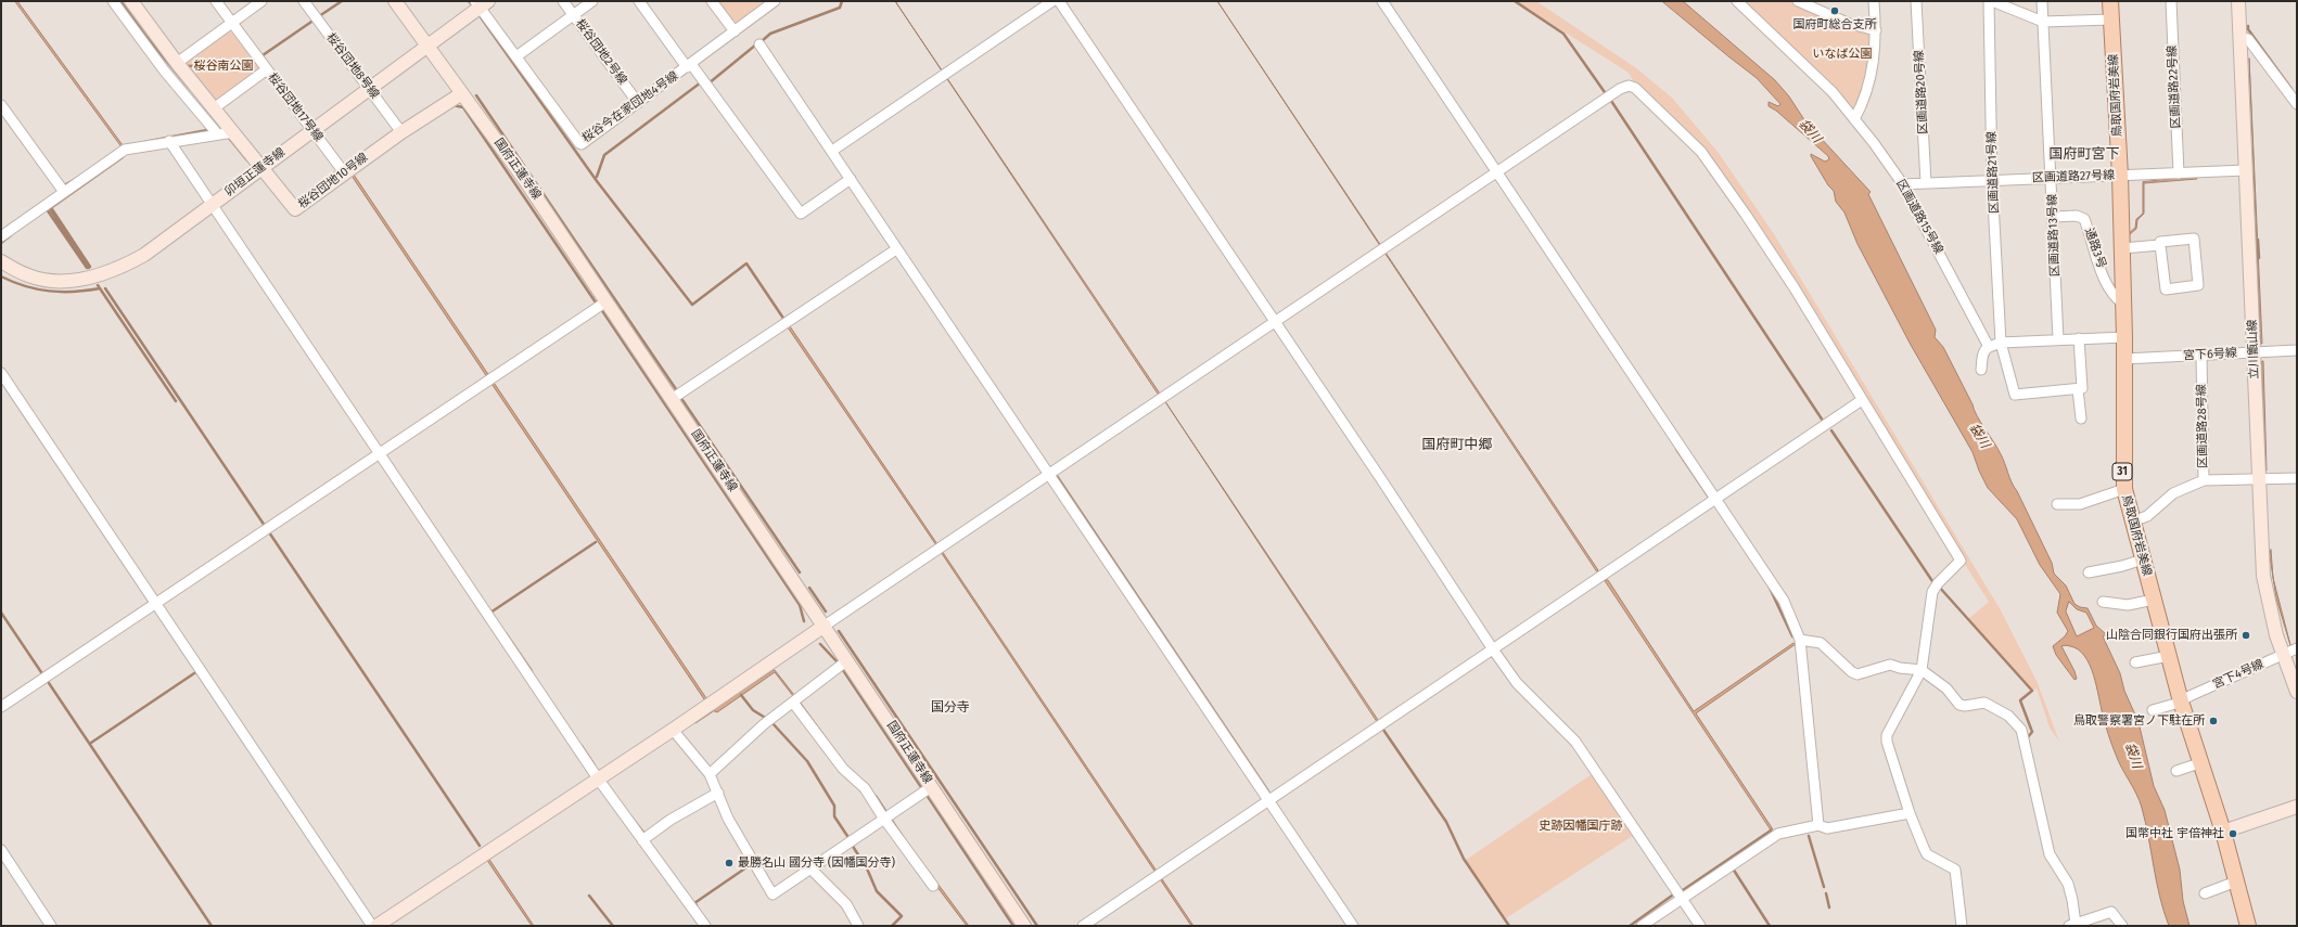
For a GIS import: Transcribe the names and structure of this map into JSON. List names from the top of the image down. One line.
{"streets":{"main road":["鳥取国府岩美線","31"],"street":["桜谷団地2号線","桜谷団地8号線","区画道路22号線","区画道路20号線","桜谷団地17号線","桜谷今在家団地4号線","国府正蓮寺線","卯垣正蓮寺線","区画道路21号線","区画道路27号線","桜谷団地10号線","区画道路15号線","区画道路13号線","通路3号","立川甑山線","宮下6号線","区画道路28号線","宮下4号線"]},"crossings":[["桜谷団地2号線","桜谷今在家団地4号線"],["桜谷団地8号線","卯垣正蓮寺線"],["桜谷団地8号線","桜谷団地10号線"],["区画道路22号線","区画道路27号線"],["区画道路20号線","区画道路27号線"],["鳥取国府岩美線","区画道路27号線"],["鳥取国府岩美線","通路3号"],["鳥取国府岩美線","宮下6号線"],["鳥取国府岩美線","宮下4号線"],["桜谷団地17号線","卯垣正蓮寺線"],["桜谷団地17号線","桜谷団地10号線"],["桜谷今在家団地4号線","卯垣正蓮寺線"],["国府正蓮寺線","卯垣正蓮寺線"],["国府正蓮寺線","桜谷団地10号線"],["卯垣正蓮寺線","桜谷団地10号線"],["区画道路21号線","区画道路27号線"],["区画道路27号線","区画道路15号線"],["区画道路27号線","区画道路13号線"],["区画道路27号線","立川甑山線"],["区画道路13号線","通路3号"],["立川甑山線","宮下6号線"],["立川甑山線","区画道路28号線"],["立川甑山線","宮下4号線"],["宮下6号線","区画道路28号線"]],"districts":["国府町宮下","国府町中郷","国分寺"],"water":["袋川"],"parks":["いなば公園","桜谷南公園","史跡因幡国庁跡"],"places":["国府町総合支所","山陰合同銀行国府出張所","鳥取警察署宮ノ下駐在所","国幣中社 宇倍神社","最勝名山 國分寺 (因幡国分寺)"]}
